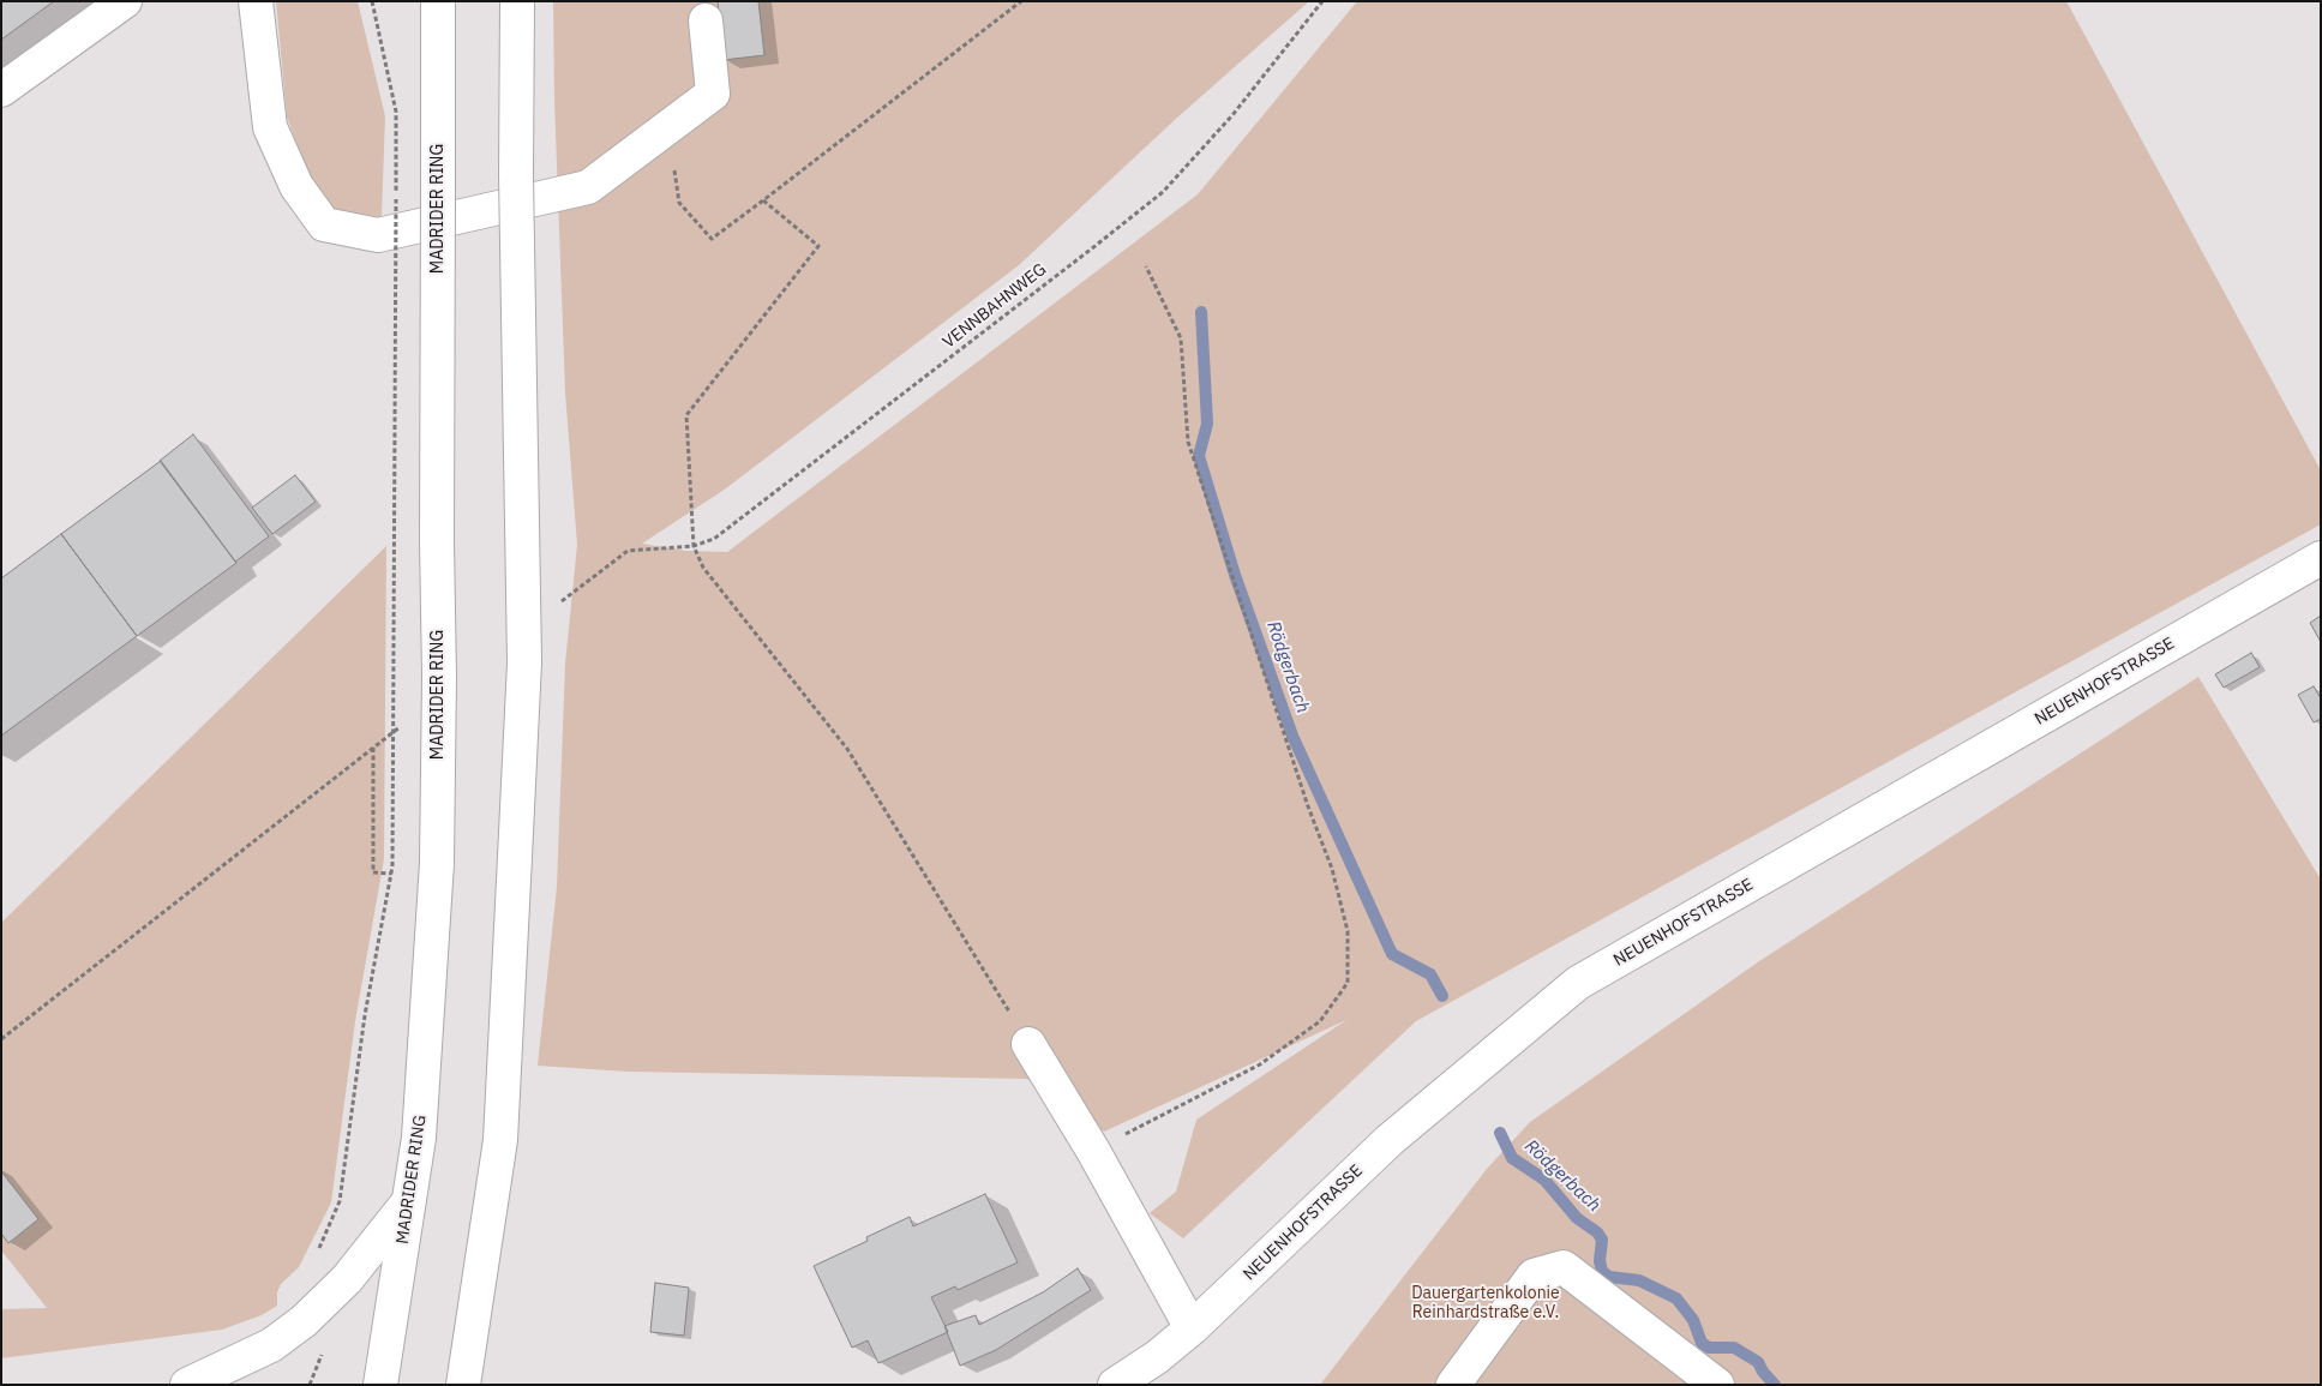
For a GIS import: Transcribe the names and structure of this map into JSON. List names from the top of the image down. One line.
{"streets":{"main road":["MADRIDER RING","NEUENHOFSTRASSE"],"path":["VENNBAHNWEG"]},"water":["Rödgerbach"],"parks":["Dauergartenkolonie Reinhardstraße e.V."]}
